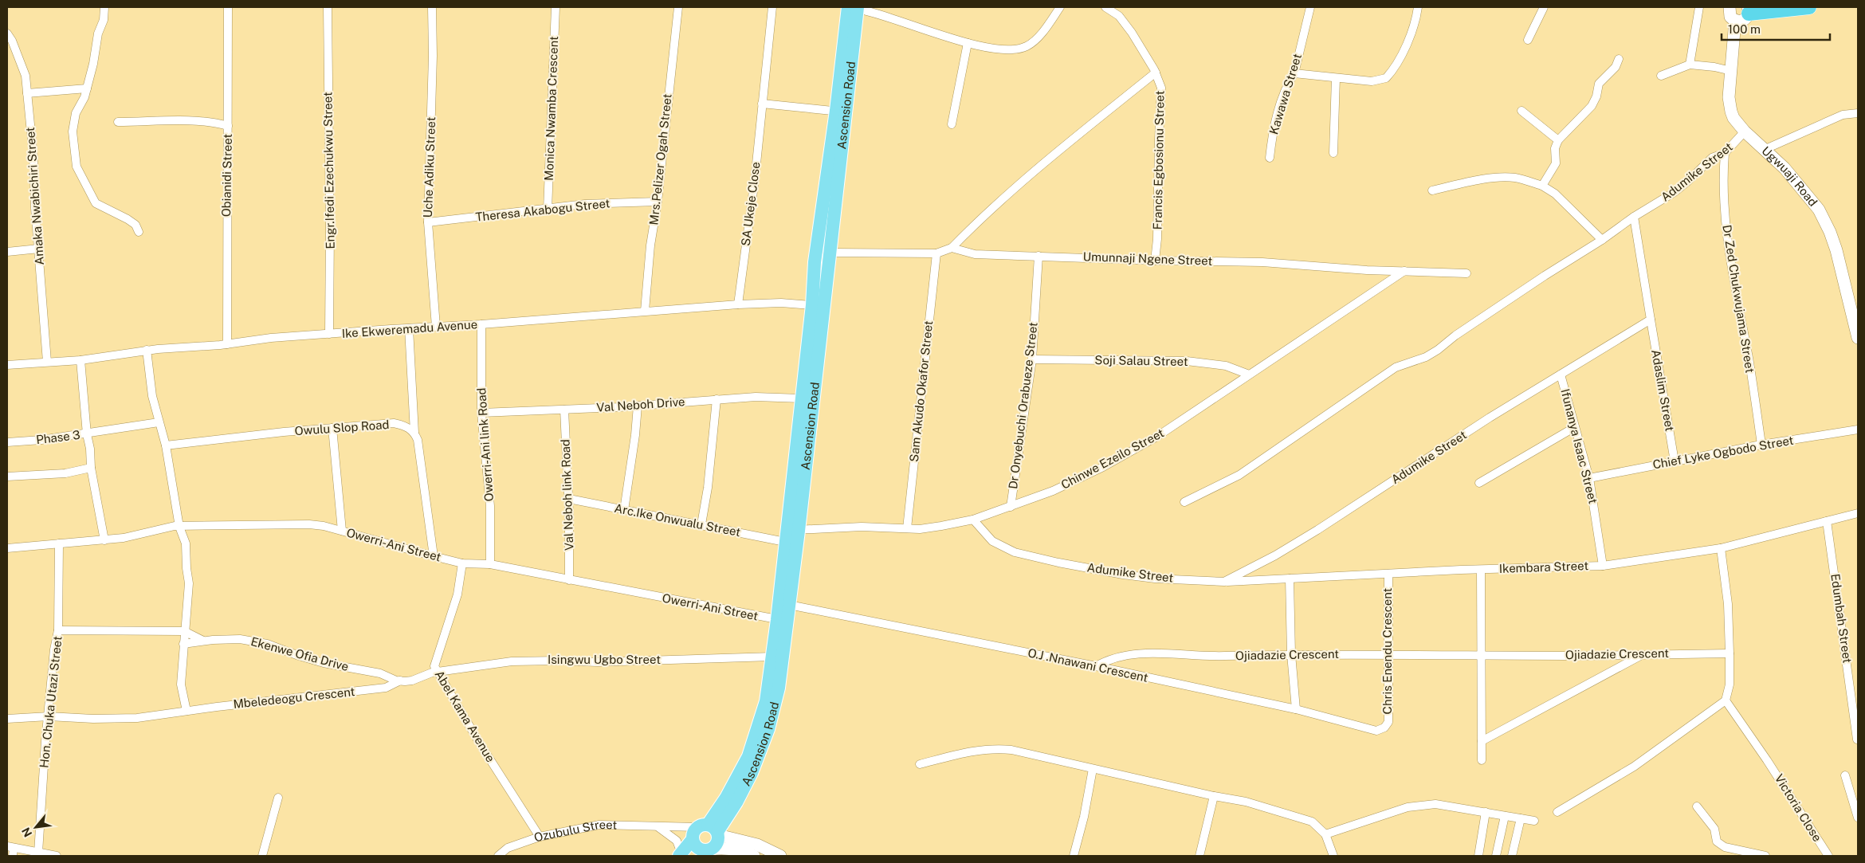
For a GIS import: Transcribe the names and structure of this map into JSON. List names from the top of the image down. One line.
{"streets":{"main road":["Ascension Road","Ugwuaji Road","Ozubulu Street"],"street":["Kawawa Street","Monica Nwamba Crescent","Mrs.Pelizer Ogah Street","Francis Egbosionu Street","Uche Adiku Street","Engr.Ifedi Ezechukwu Street","Adumike Street","Obianidi Street","Amaka Nwabichiri Street","SA Ukeje Close","Theresa Akabogu Street","Umunnaji Ngene Street","Dr Zed Chukwujama Street","Ike Ekweremadu Avenue","Soji Salau Street","Adaslim Street","Sam Akudo Okafor Street","Val Neboh Drive","Dr Onyebuchi Orabueze Street","Owulu Slop Road","Phase 3","Owerri-Ani link Road","Ifunanya Isaac Street","Chief Lyke Ogbodo Street","Chinwe Ezeilo Street","Val Neboh link Road","Arc.Ike Onwualu Street","Owerri-Ani Street","Ikembara Street","Edumbah Street","Chris Enendu Crescent","Ekenwe Ofia Drive","Ojiadazie Crescent","Isingwu Ugbo Street","O.J .Nnawani Crescent","Mbeledeogu Crescent","Hon. Chuka Utazi Street","Abel Kama Avenue","Victoria Close"]},"crossings":[["Ascension Road","Ike Ekweremadu Avenue"],["Ascension Road","Val Neboh Drive"],["Ascension Road","Chinwe Ezeilo Street"],["Ascension Road","Arc.Ike Onwualu Street"],["Ascension Road","Owerri-Ani Street"],["Ascension Road","Isingwu Ugbo Street"],["Ascension Road","O.J .Nnawani Crescent"],["Ascension Road","Ozubulu Street"],["Monica Nwamba Crescent","Theresa Akabogu Street"],["Mrs.Pelizer Ogah Street","Theresa Akabogu Street"],["Mrs.Pelizer Ogah Street","Ike Ekweremadu Avenue"],["Francis Egbosionu Street","Umunnaji Ngene Street"],["Uche Adiku Street","Theresa Akabogu Street"],["Uche Adiku Street","Ike Ekweremadu Avenue"],["Engr.Ifedi Ezechukwu Street","Ike Ekweremadu Avenue"],["Adumike Street","Ugwuaji Road"],["Adumike Street","Dr Zed Chukwujama Street"],["Adumike Street","Adaslim Street"],["Adumike Street","Ifunanya Isaac Street"],["Adumike Street","Chinwe Ezeilo Street"],["Adumike Street","Ikembara Street"],["Obianidi Street","Ike Ekweremadu Avenue"],["Amaka Nwabichiri Street","Ike Ekweremadu Avenue"],["SA Ukeje Close","Ike Ekweremadu Avenue"],["Umunnaji Ngene Street","Dr Onyebuchi Orabueze Street"],["Umunnaji Ngene Street","Chinwe Ezeilo Street"],["Dr Zed Chukwujama Street","Chief Lyke Ogbodo Street"],["Ike Ekweremadu Avenue","Owerri-Ani link Road"],["Soji Salau Street","Dr Onyebuchi Orabueze Street"],["Soji Salau Street","Chinwe Ezeilo Street"],["Adaslim Street","Chief Lyke Ogbodo Street"],["Sam Akudo Okafor Street","Chinwe Ezeilo Street"],["Val Neboh Drive","Owerri-Ani link Road"],["Val Neboh Drive","Val Neboh link Road"],["Dr Onyebuchi Orabueze Street","Chinwe Ezeilo Street"],["Phase 3","Owerri-Ani Street"],["Owerri-Ani link Road","Owerri-Ani Street"],["Ifunanya Isaac Street","Chief Lyke Ogbodo Street"],["Ifunanya Isaac Street","Ikembara Street"],["Chinwe Ezeilo Street","Arc.Ike Onwualu Street"],["Val Neboh link Road","Arc.Ike Onwualu Street"],["Val Neboh link Road","Owerri-Ani Street"],["Owerri-Ani Street","Abel Kama Avenue"],["Ikembara Street","Edumbah Street"],["Ikembara Street","Chris Enendu Crescent"],["Chris Enendu Crescent","Ojiadazie Crescent"],["Chris Enendu Crescent","O.J .Nnawani Crescent"],["Ekenwe Ofia Drive","Isingwu Ugbo Street"],["Ekenwe Ofia Drive","Mbeledeogu Crescent"],["Ekenwe Ofia Drive","Abel Kama Avenue"],["Ojiadazie Crescent","O.J .Nnawani Crescent"],["Isingwu Ugbo Street","Abel Kama Avenue"],["Mbeledeogu Crescent","Hon. Chuka Utazi Street"],["Abel Kama Avenue","Ozubulu Street"]],"scale_bar":"100 m","north":"bottom left"}
